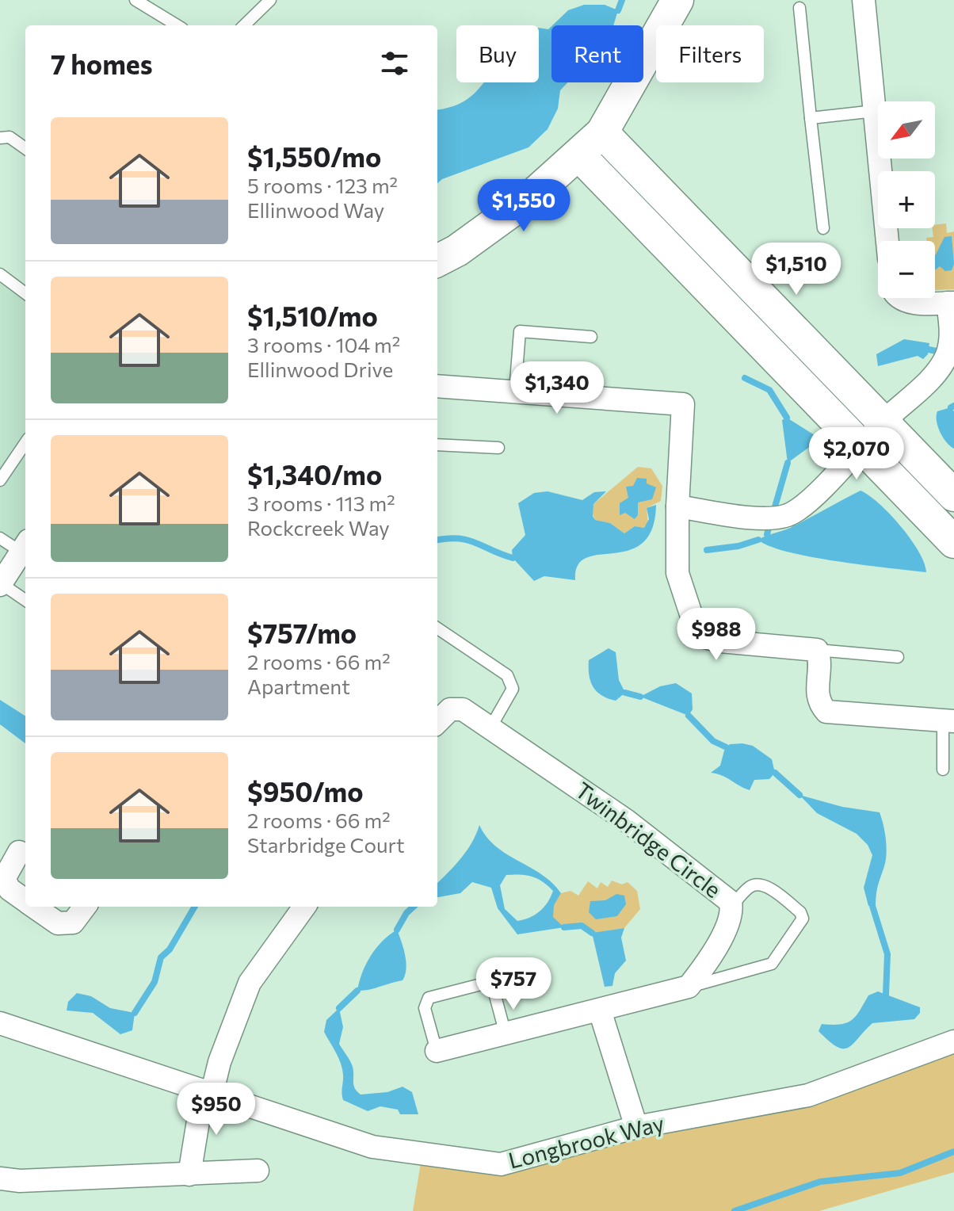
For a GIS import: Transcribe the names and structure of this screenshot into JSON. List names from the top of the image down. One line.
{"streets":{"street":["Twinbridge Circle","Longbrook Way"]},"north":"bottom left","page":{"chip":["Buy","Rent","Filters"],"heading":"7 homes","map_buttons":["+","−"],"list":[{"name":"$1,550/mo","note":"5 rooms · 123 m² · Ellinwood Way"},{"name":"$1,510/mo","note":"3 rooms · 104 m² · Ellinwood Drive"},{"name":"$1,340/mo","note":"3 rooms · 113 m² · Rockcreek Way"},{"name":"$757/mo","note":"2 rooms · 66 m² · Apartment"},{"name":"$950/mo","note":"2 rooms · 66 m² · Starbridge Court"}],"price":["$1,550","$1,510","$1,340","$2,070","$988","$757","$950"]}}
